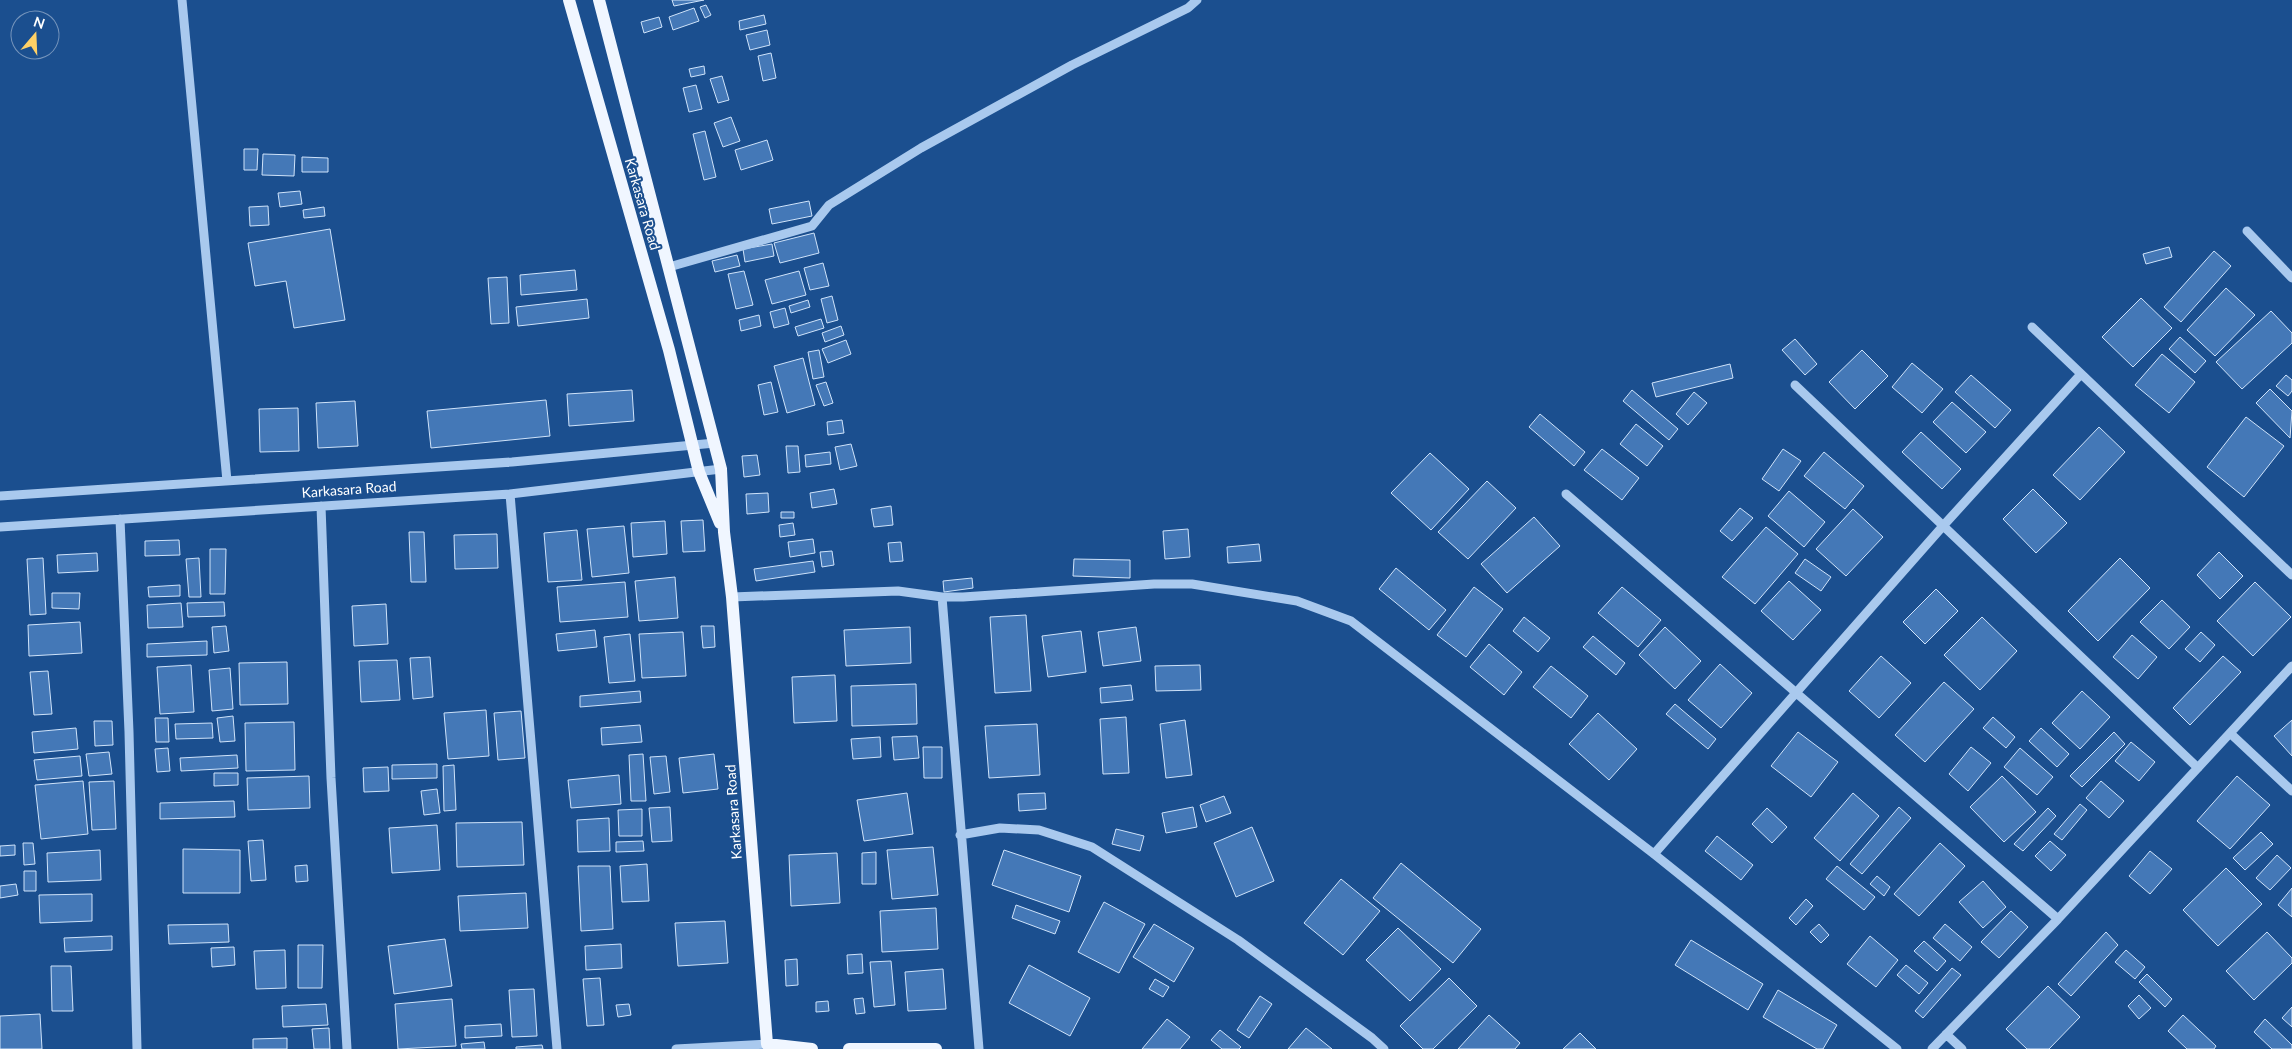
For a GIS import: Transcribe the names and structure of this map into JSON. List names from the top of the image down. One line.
{"streets":{"main road":["Karkasara Road"]},"north":"top"}
